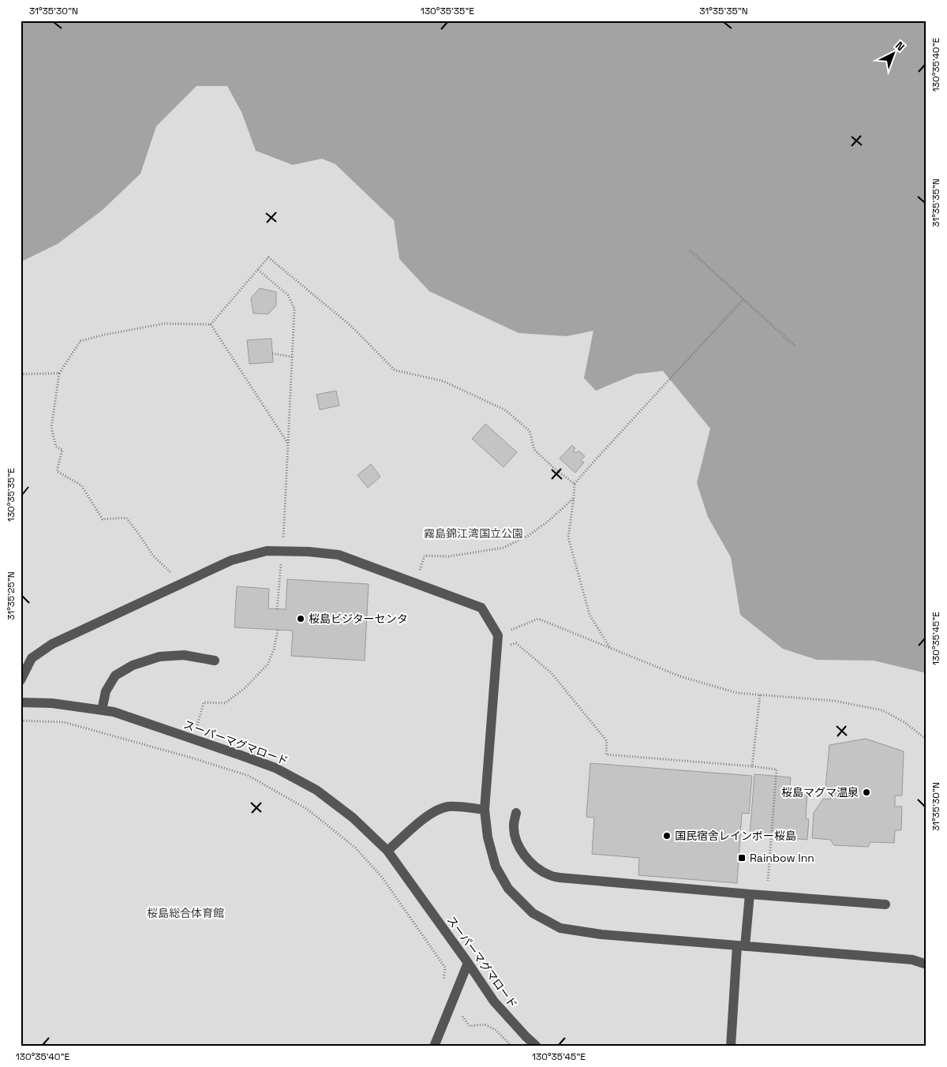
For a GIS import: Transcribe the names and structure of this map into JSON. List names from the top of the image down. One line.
{"streets":{"street":["スーパーマグマロード"]},"parks":["霧島錦江湾国立公園","桜島総合体育館"],"places":{"other":["桜島ビジターセンタ","桜島マグマ温泉","国民宿舎レインボー桜島"],"transit":["Rainbow Inn"]},"north":"top right","coordinates":["31°35'30\"N","130°35'35\"E","31°35'35\"N","130°35'40\"E","31°35'25\"N","130°35'45\"E"]}
